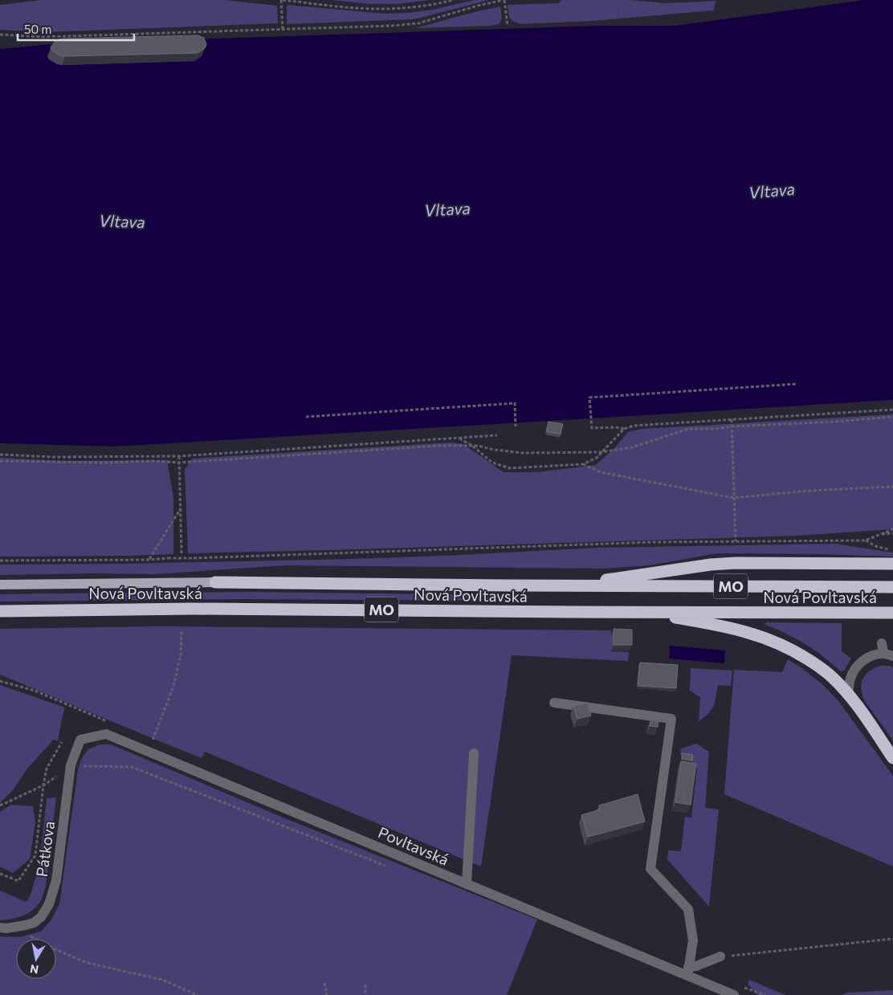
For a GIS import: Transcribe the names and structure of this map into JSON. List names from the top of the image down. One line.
{"streets":{"highway":["MO","Nová Povltavská"],"street":["Povltavská","Pátkova"]},"crossings":[["Povltavská","Pátkova"]],"water":["Vltava"],"scale_bar":"50 m","north":"bottom"}
